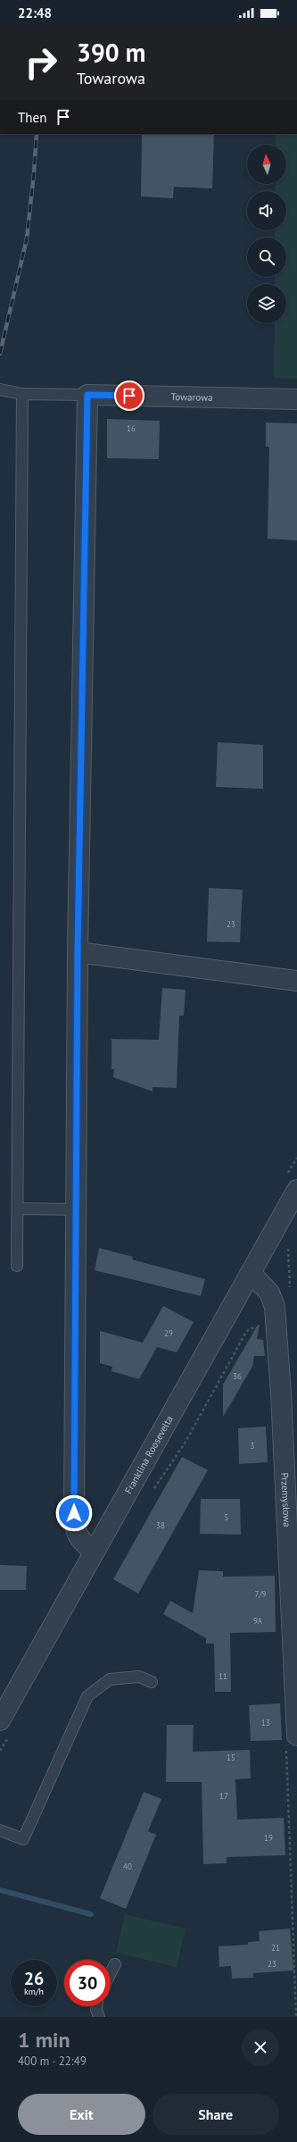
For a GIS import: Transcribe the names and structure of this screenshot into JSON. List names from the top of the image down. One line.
{"streets":{"street":["Towarowa","Franklina Roosevelta","Przemysłowa"]},"crossings":[["Franklina Roosevelta","Przemysłowa"]],"house_numbers":["16","23","29","36","3","5","38","7/9","9A","11","13","15","17","19","40","21","23"],"north":"top","page":{"status":"22:48","turn":["390 m","Towarowa"],"then":"Then","speed":"26 km/h","limit":"30","heading":["1 min","400 m · 22:49"],"buttons":["Exit","Share"]}}
